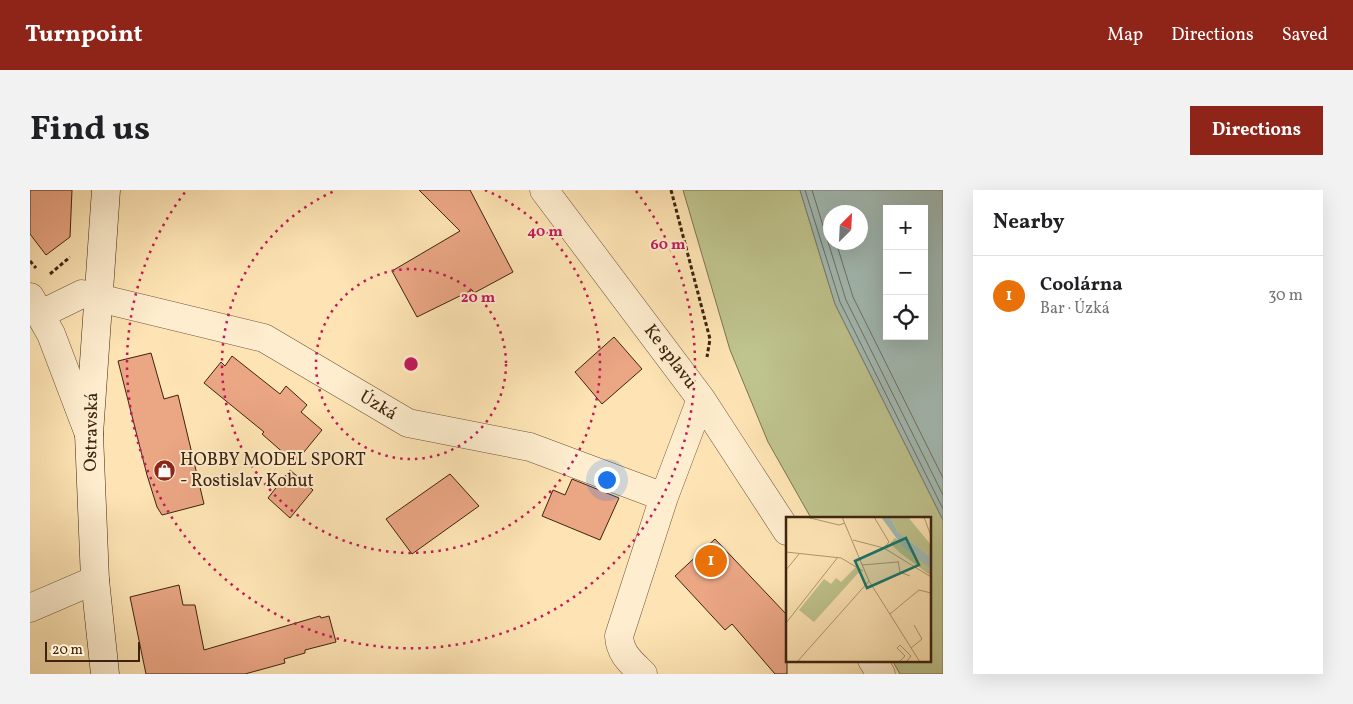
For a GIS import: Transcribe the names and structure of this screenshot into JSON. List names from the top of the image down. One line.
{"streets":{"street":["Ke splavu","Úzká","Ostravská"]},"crossings":[["Úzká","Ostravská"]],"places":{"shop":["HOBBY MODEL SPORT - Rostislav Kohut"]},"scale_bar":"20 m","north":"top right","page":{"header":"Turnpoint","nav":["Map","Directions","Saved"],"title":"Find us","buttons":"Directions","heading":"Nearby","map_buttons":["+","−"],"list":[{"mark":"1","name":"Coolárna","note":"Bar · Úzká","value":"30 m"}],"pins":"1","scale":"20 m"},"rings":["40 m","60 m","20 m"]}
